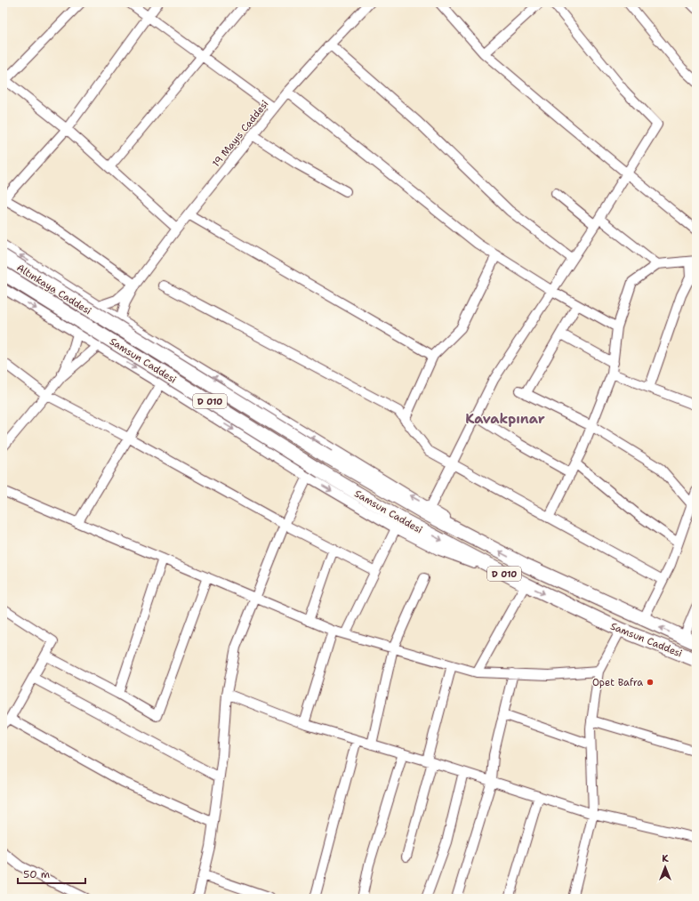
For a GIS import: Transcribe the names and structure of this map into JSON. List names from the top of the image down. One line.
{"streets":{"highway":["Altınkaya Caddesi","Samsun Caddesi","D 010"],"street":["19 Mayıs Caddesi"]},"crossings":[["Altınkaya Caddesi","Samsun Caddesi"]],"districts":["Kavakpınar"],"places":["Opet Bafra"],"scale_bar":"50 m","north":"top"}
